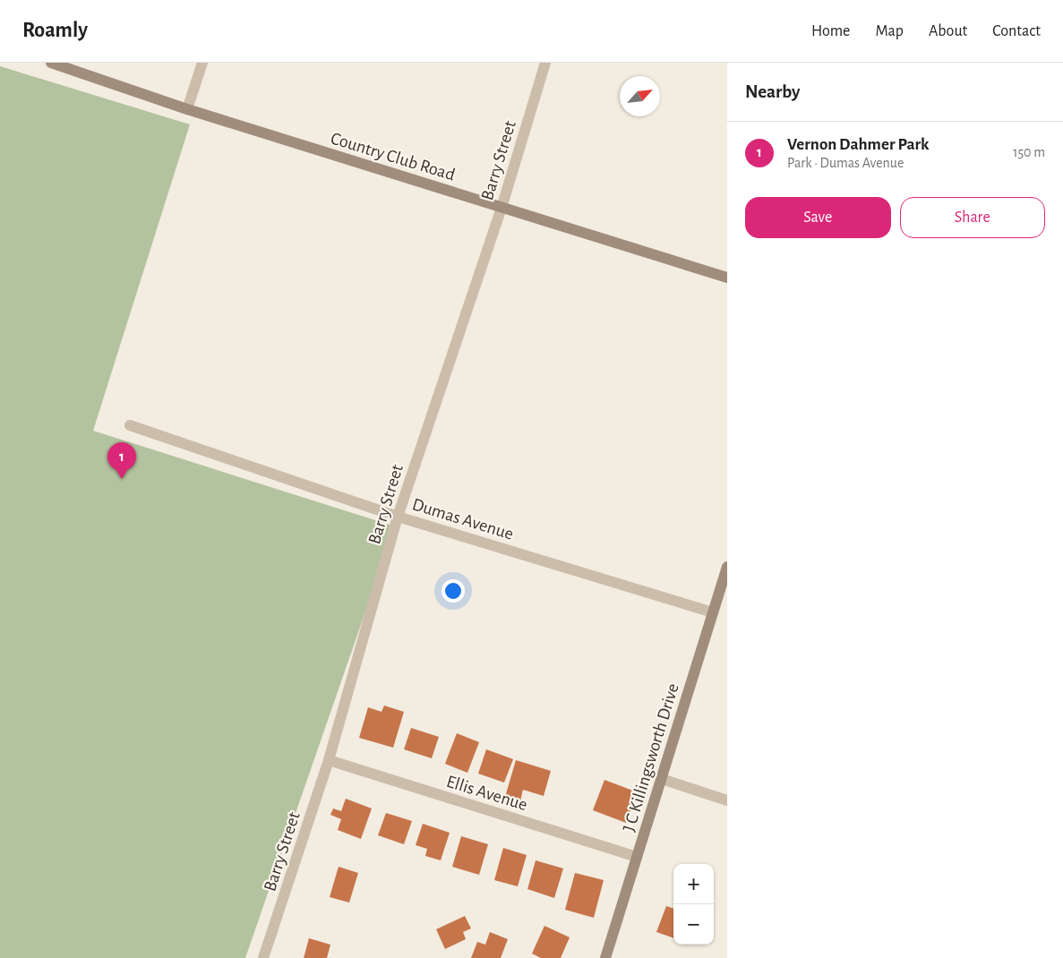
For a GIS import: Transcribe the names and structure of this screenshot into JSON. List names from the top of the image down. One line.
{"streets":{"street":["Country Club Road","Barry Street","Dumas Avenue","J C Killingsworth Drive","Ellis Avenue"]},"crossings":[["Country Club Road","Barry Street"],["Barry Street","Dumas Avenue"],["Barry Street","Ellis Avenue"],["Dumas Avenue","J C Killingsworth Drive"],["J C Killingsworth Drive","Ellis Avenue"]],"north":"top right","page":{"header":"Roamly","nav":["Home","Map","About","Contact"],"heading":"Nearby","list":[{"mark":"1","name":"Vernon Dahmer Park","note":"Park · Dumas Avenue","value":"150 m"}],"buttons":["Save","Share"],"pins":"1","map_buttons":["+","−"]}}
